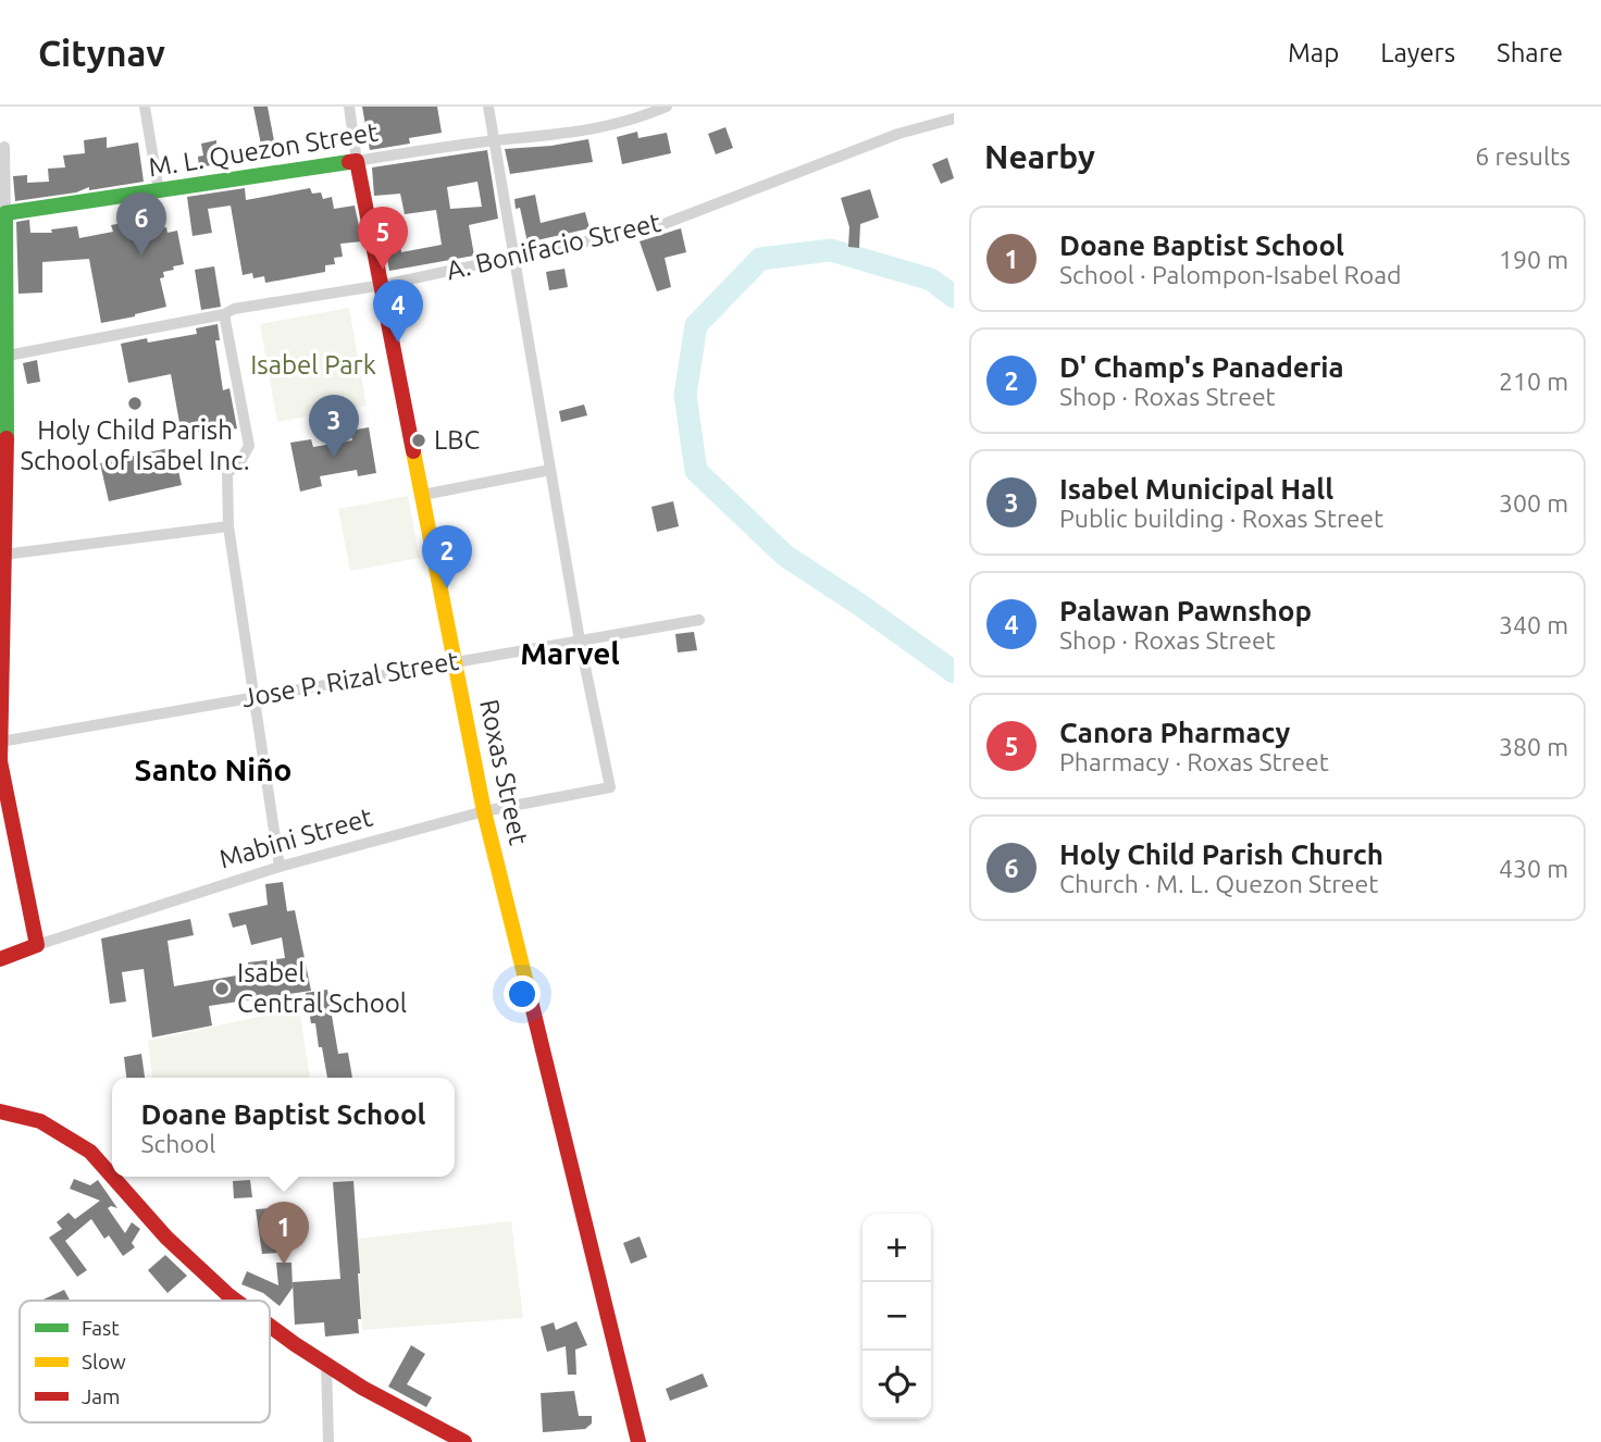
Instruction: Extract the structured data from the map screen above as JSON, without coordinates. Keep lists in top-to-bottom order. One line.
{"streets":{"main road":["M. L. Quezon Street","Roxas Street","Mabini Street"],"street":["A. Bonifacio Street","Jose P. Rizal Street"]},"crossings":[["M. L. Quezon Street","Roxas Street"],["A. Bonifacio Street","Roxas Street"],["Jose P. Rizal Street","Roxas Street"],["Jose P. Rizal Street","Mabini Street"],["Roxas Street","Mabini Street"]],"districts":["Marvel","Santo Niño"],"parks":["Isabel Park"],"places":["Holy Child Parish School of Isabel Inc.","LBC","Isabel Central School"],"legend":["Fast","Slow","Jam"],"page":{"header":"Citynav","nav":["Map","Layers","Share"],"heading":["Nearby","6 results"],"pins":["6","5","4","3","2","1"],"list":[{"mark":"1","name":"Doane Baptist School","note":"School · Palompon-Isabel Road","value":"190 m"},{"mark":"2","name":"D' Champ's Panaderia","note":"Shop · Roxas Street","value":"210 m"},{"mark":"3","name":"Isabel Municipal Hall","note":"Public building · Roxas Street","value":"300 m"},{"mark":"4","name":"Palawan Pawnshop","note":"Shop · Roxas Street","value":"340 m"},{"mark":"5","name":"Canora Pharmacy","note":"Pharmacy · Roxas Street","value":"380 m"},{"mark":"6","name":"Holy Child Parish Church","note":"Church · M. L. Quezon Street","value":"430 m"}],"popup":["Doane Baptist School","School"],"map_buttons":["+","−"]}}
